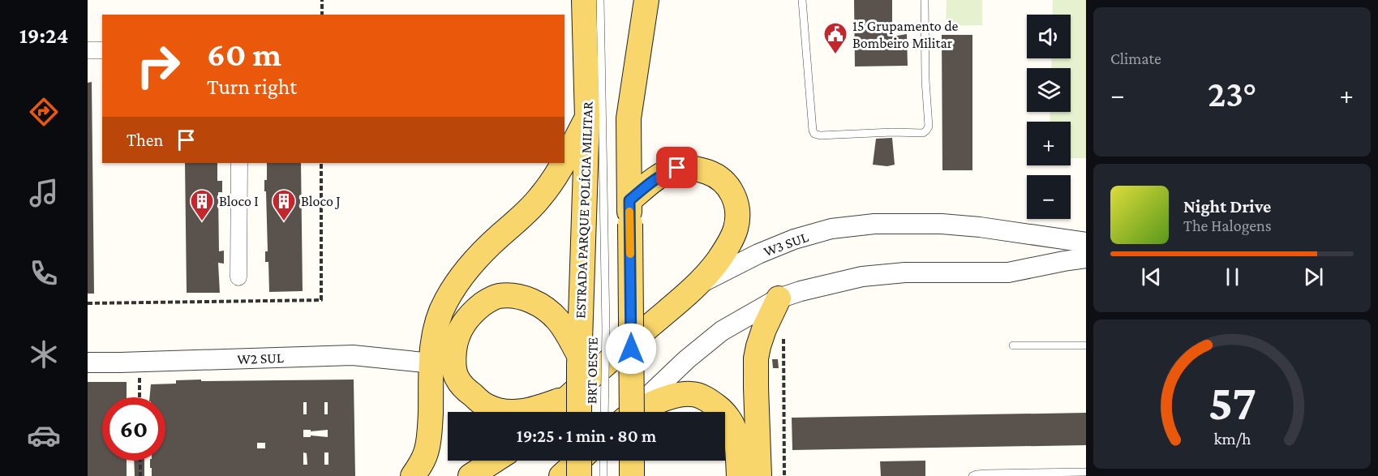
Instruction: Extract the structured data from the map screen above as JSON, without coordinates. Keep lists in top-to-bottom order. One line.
{"streets":{"main road":["ESTRADA PARQUE POLÍCIA MILITAR","W3 SUL"],"street":["W2 SUL"],"lane":["BRT OESTE"]},"places":{"public building":["15 Grupamento de Bombeiro Militar"],"building":["Bloco I","Bloco J"]},"page":{"tabs":"19:24","tile":"Climate","map_buttons":["+","−"],"turn":["60 m","Turn right"],"heat":["−","23°","+"],"then":"Then","song":["Night Drive","The Halogens"],"limit":"60","trip":"19:25 · 1 min · 80 m","gauge":["57","km/h"]}}
